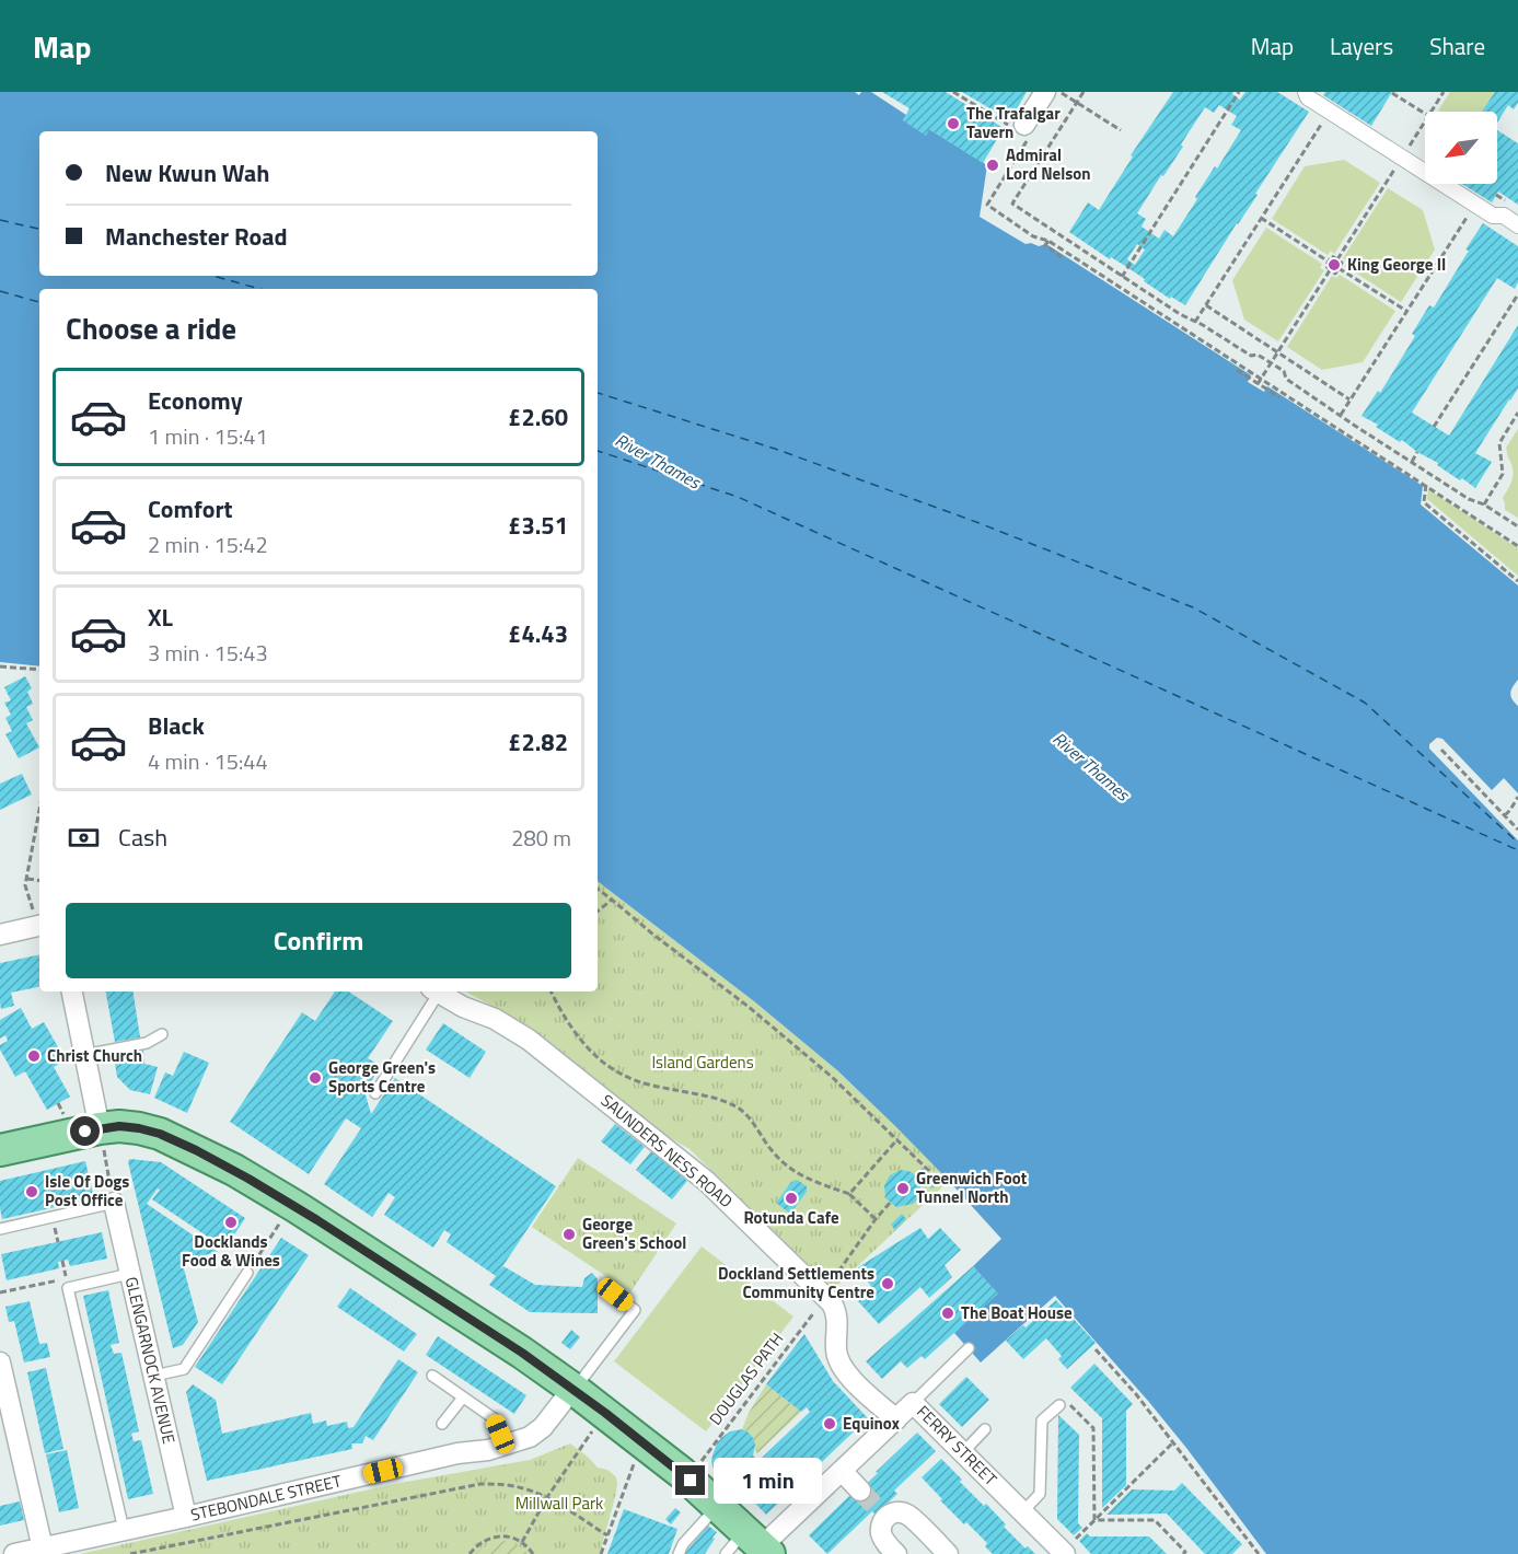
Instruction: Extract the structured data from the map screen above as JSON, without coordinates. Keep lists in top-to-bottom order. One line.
{"streets":{"street":["SAUNDERS NESS ROAD","GLENGARNOCK AVENUE","FERRY STREET","STEBONDALE STREET"],"path":["DOUGLAS PATH"]},"crossings":[["SAUNDERS NESS ROAD","FERRY STREET"],["GLENGARNOCK AVENUE","STEBONDALE STREET"]],"water":["River Thames"],"parks":["Island Gardens","Millwall Park"],"places":["The Trafalgar Tavern","Admiral Lord Nelson","King George II","Christ Church","George Green's Sports Centre","Greenwich Foot Tunnel North","Isle Of Dogs Post Office","Rotunda Cafe","Docklands Food & Wines","George Green's School","Dockland Settlements Community Centre","The Boat House","Equinox"],"north":"bottom left","page":{"header":"Map","nav":["Map","Layers","Share"],"banner":["New Kwun Wah","Manchester Road"],"heading":"Choose a ride","list":[{"name":"Economy","note":"1 min · 15:41","value":"£2.60"},{"name":"Comfort","note":"2 min · 15:42","value":"£3.51"},{"name":"XL","note":"3 min · 15:43","value":"£4.43"},{"name":"Black","note":"4 min · 15:44","value":"£2.82"}],"pay":["Cash","280 m"],"buttons":"Confirm","bubble":"1 min"}}
